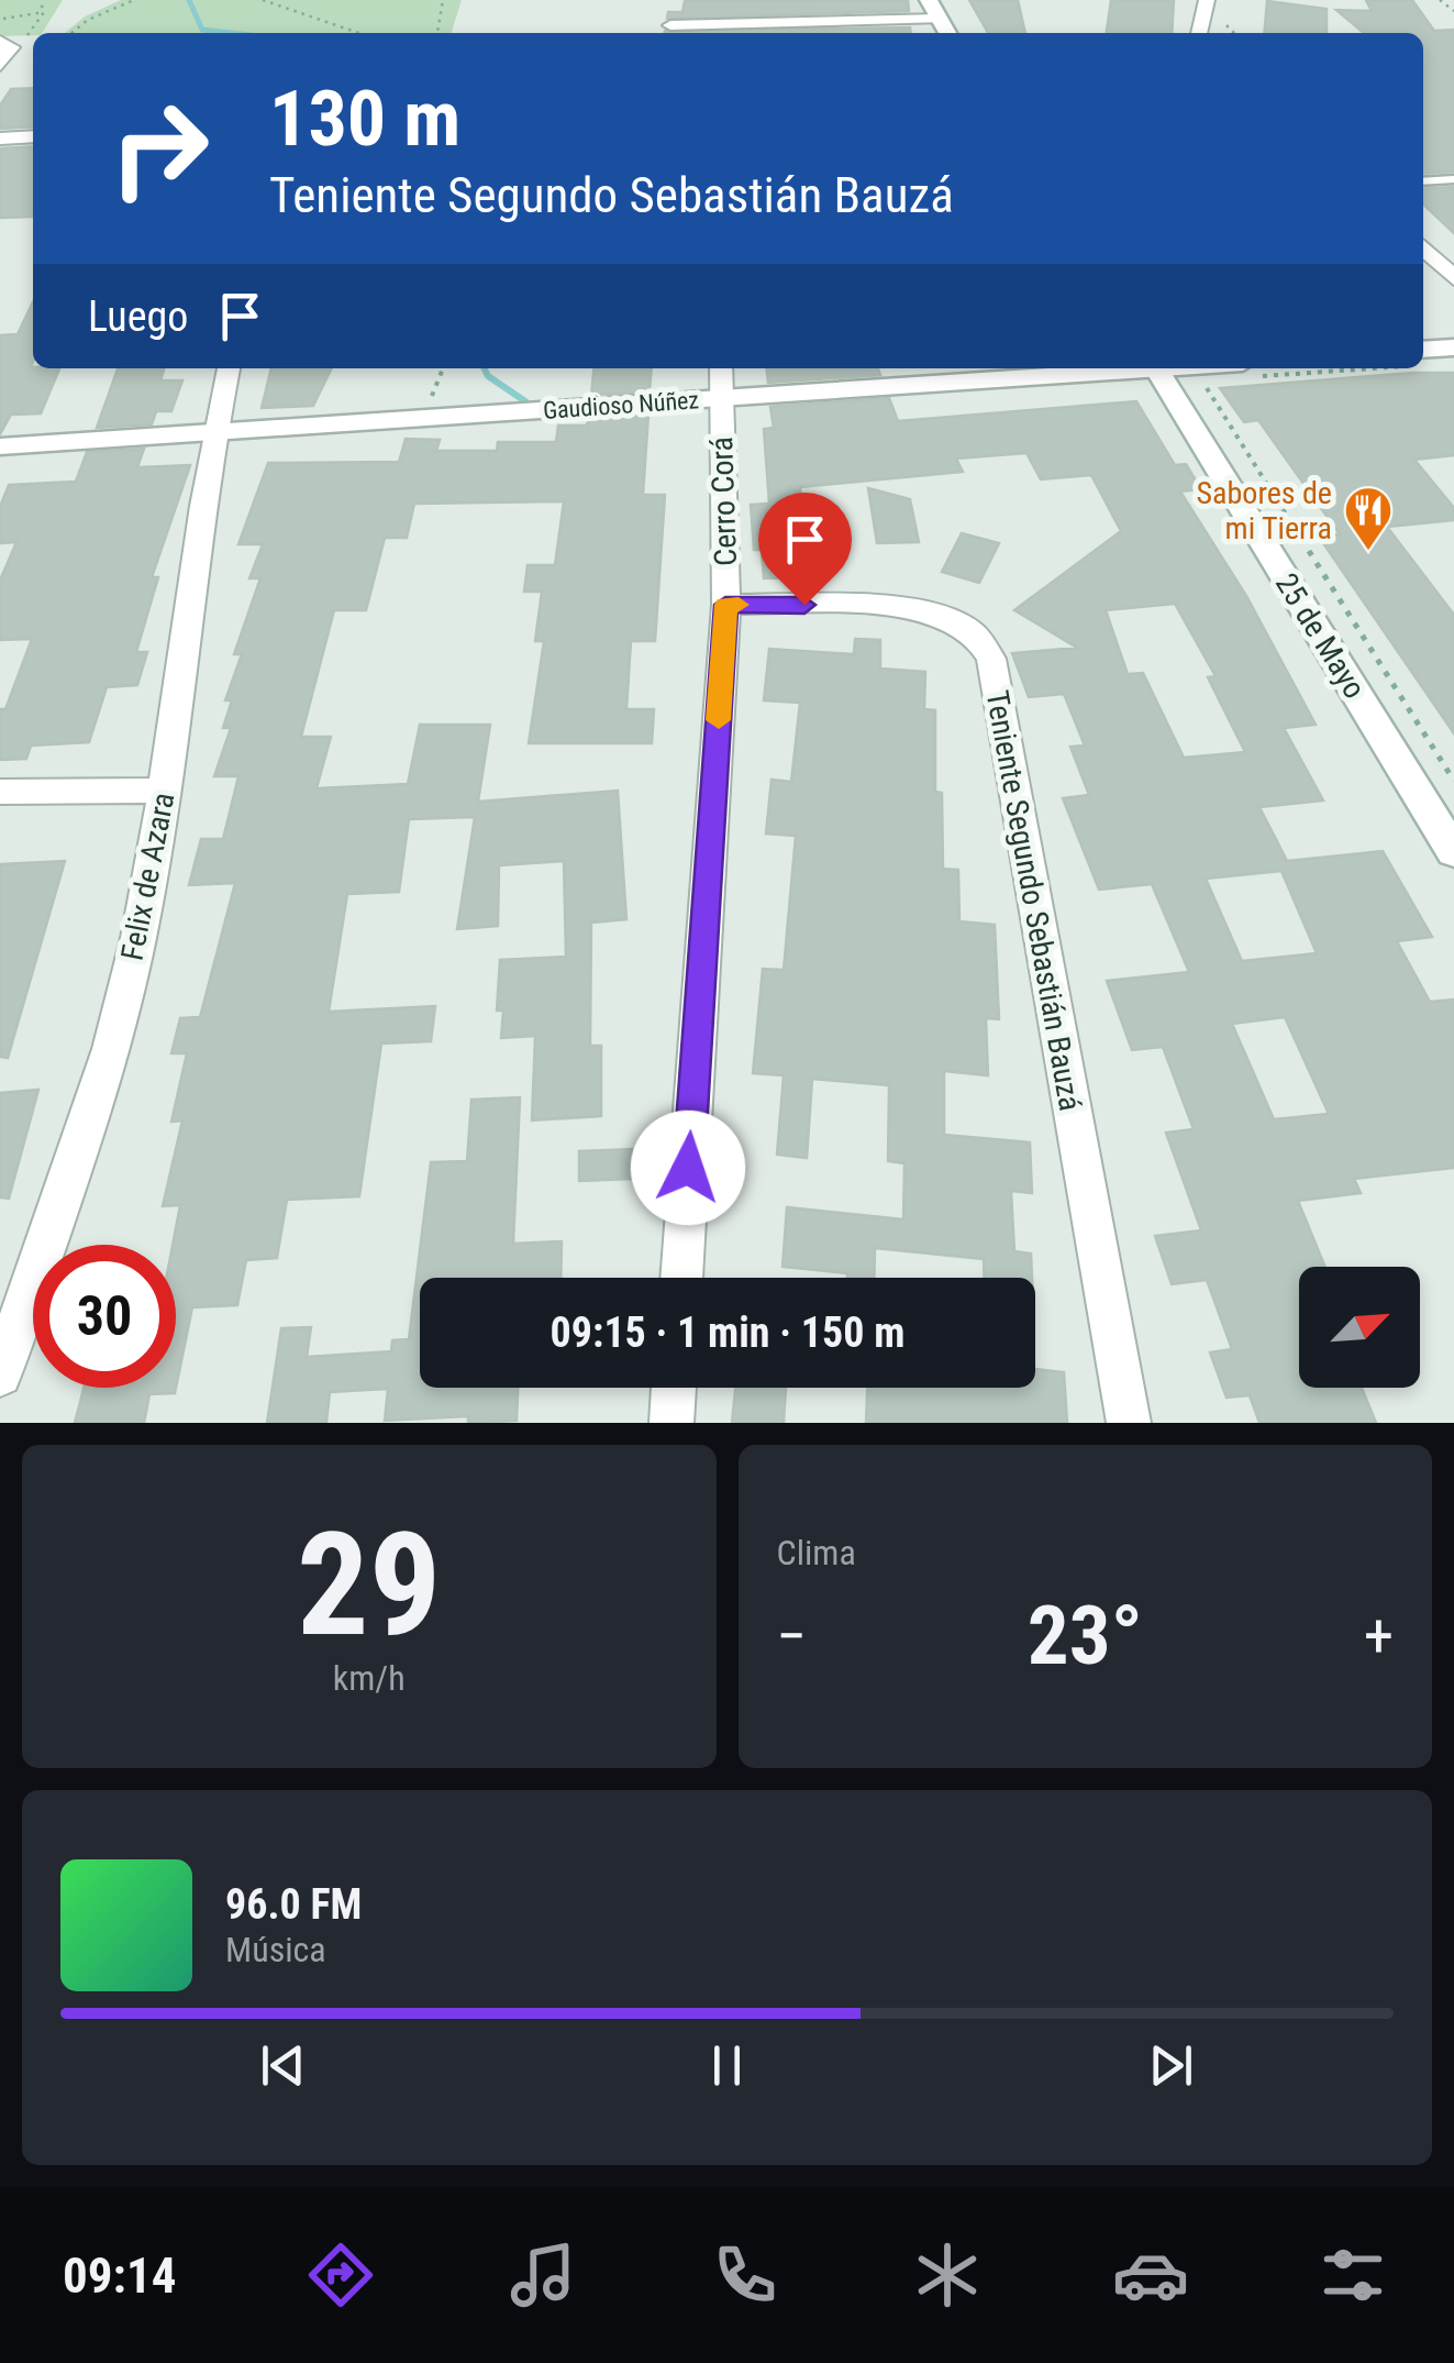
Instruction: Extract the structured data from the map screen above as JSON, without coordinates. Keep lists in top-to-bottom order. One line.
{"streets":{"street":["Gaudioso Núñez","Cerro Corá","25 de Mayo","Felix de Azara","Teniente Segundo Sebastián Bauzá"]},"crossings":[["Gaudioso Núñez","Cerro Corá"],["Gaudioso Núñez","Felix de Azara"],["Cerro Corá","Teniente Segundo Sebastián Bauzá"]],"places":{"restaurant":["Sabores de mi Tierra"]},"north":"top right","page":{"turn":["130 m","Teniente Segundo Sebastián Bauzá"],"then":"Luego","limit":"30","trip":"09:15 · 1 min · 150 m","tile":[["29","km/h"],"Clima"],"heat":["−","23°","+"],"song":["96.0 FM","Música"],"tabs":"09:14"}}
